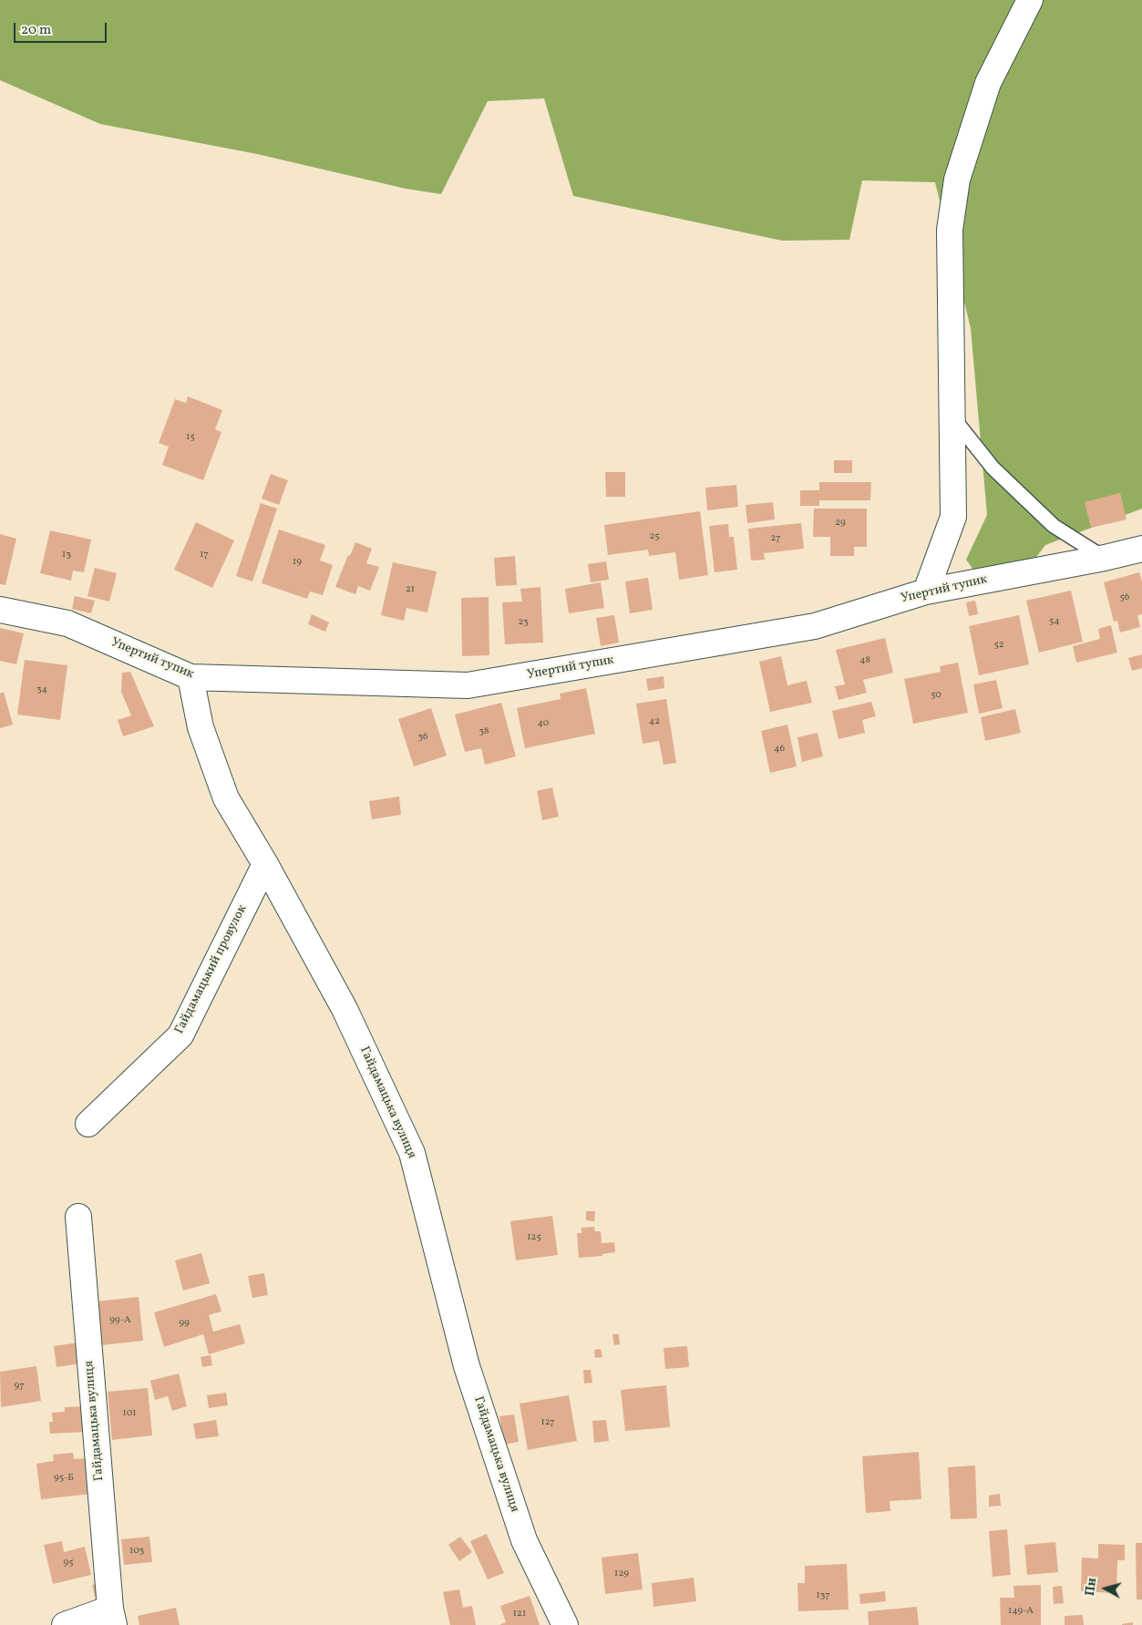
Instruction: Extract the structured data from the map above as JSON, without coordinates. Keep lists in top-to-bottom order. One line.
{"streets":{"street":["Упертий тупик","Гайдамацький провулок","Гайдамацька вулиця"]},"crossings":[["Упертий тупик","Гайдамацька вулиця"],["Гайдамацький провулок","Гайдамацька вулиця"]],"house_numbers":["15","29","25","27","13","17","19","21","56","54","23","52","48","34","50","42","40","38","36","46","125","99-А","99","97","101","127","95-Б","103","95","129","137","149-А","121"],"scale_bar":"20 m","north":"left"}
